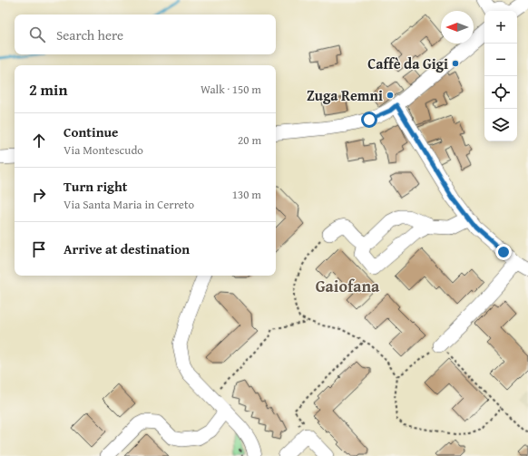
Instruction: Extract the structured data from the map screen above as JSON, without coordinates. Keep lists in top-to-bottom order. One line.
{"districts":["Gaiofana"],"places":["Caffè da Gigi","Zuga Remni"],"north":"left","page":{"map_buttons":["+","−"],"search":"Search here","heading":["2 min","Walk · 150 m"],"list":[["Continue","Via Montescudo","20 m"],["Turn right","Via Santa Maria in Cerreto","130 m"],"Arrive at destination"]}}
